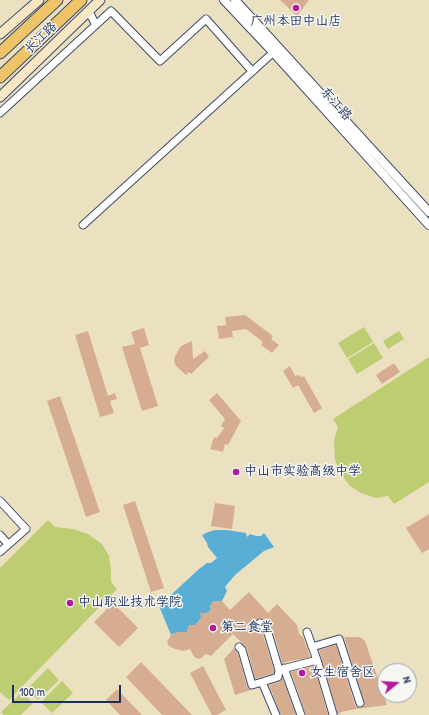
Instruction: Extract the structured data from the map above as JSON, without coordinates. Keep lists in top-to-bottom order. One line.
{"streets":{"highway":["长江路"],"street":["东江路"]},"places":["广州本田中山店","中山市实验高级中学","中山职业技术学院","第二食堂","女生宿舍区"],"scale_bar":"100 m","north":"right"}
